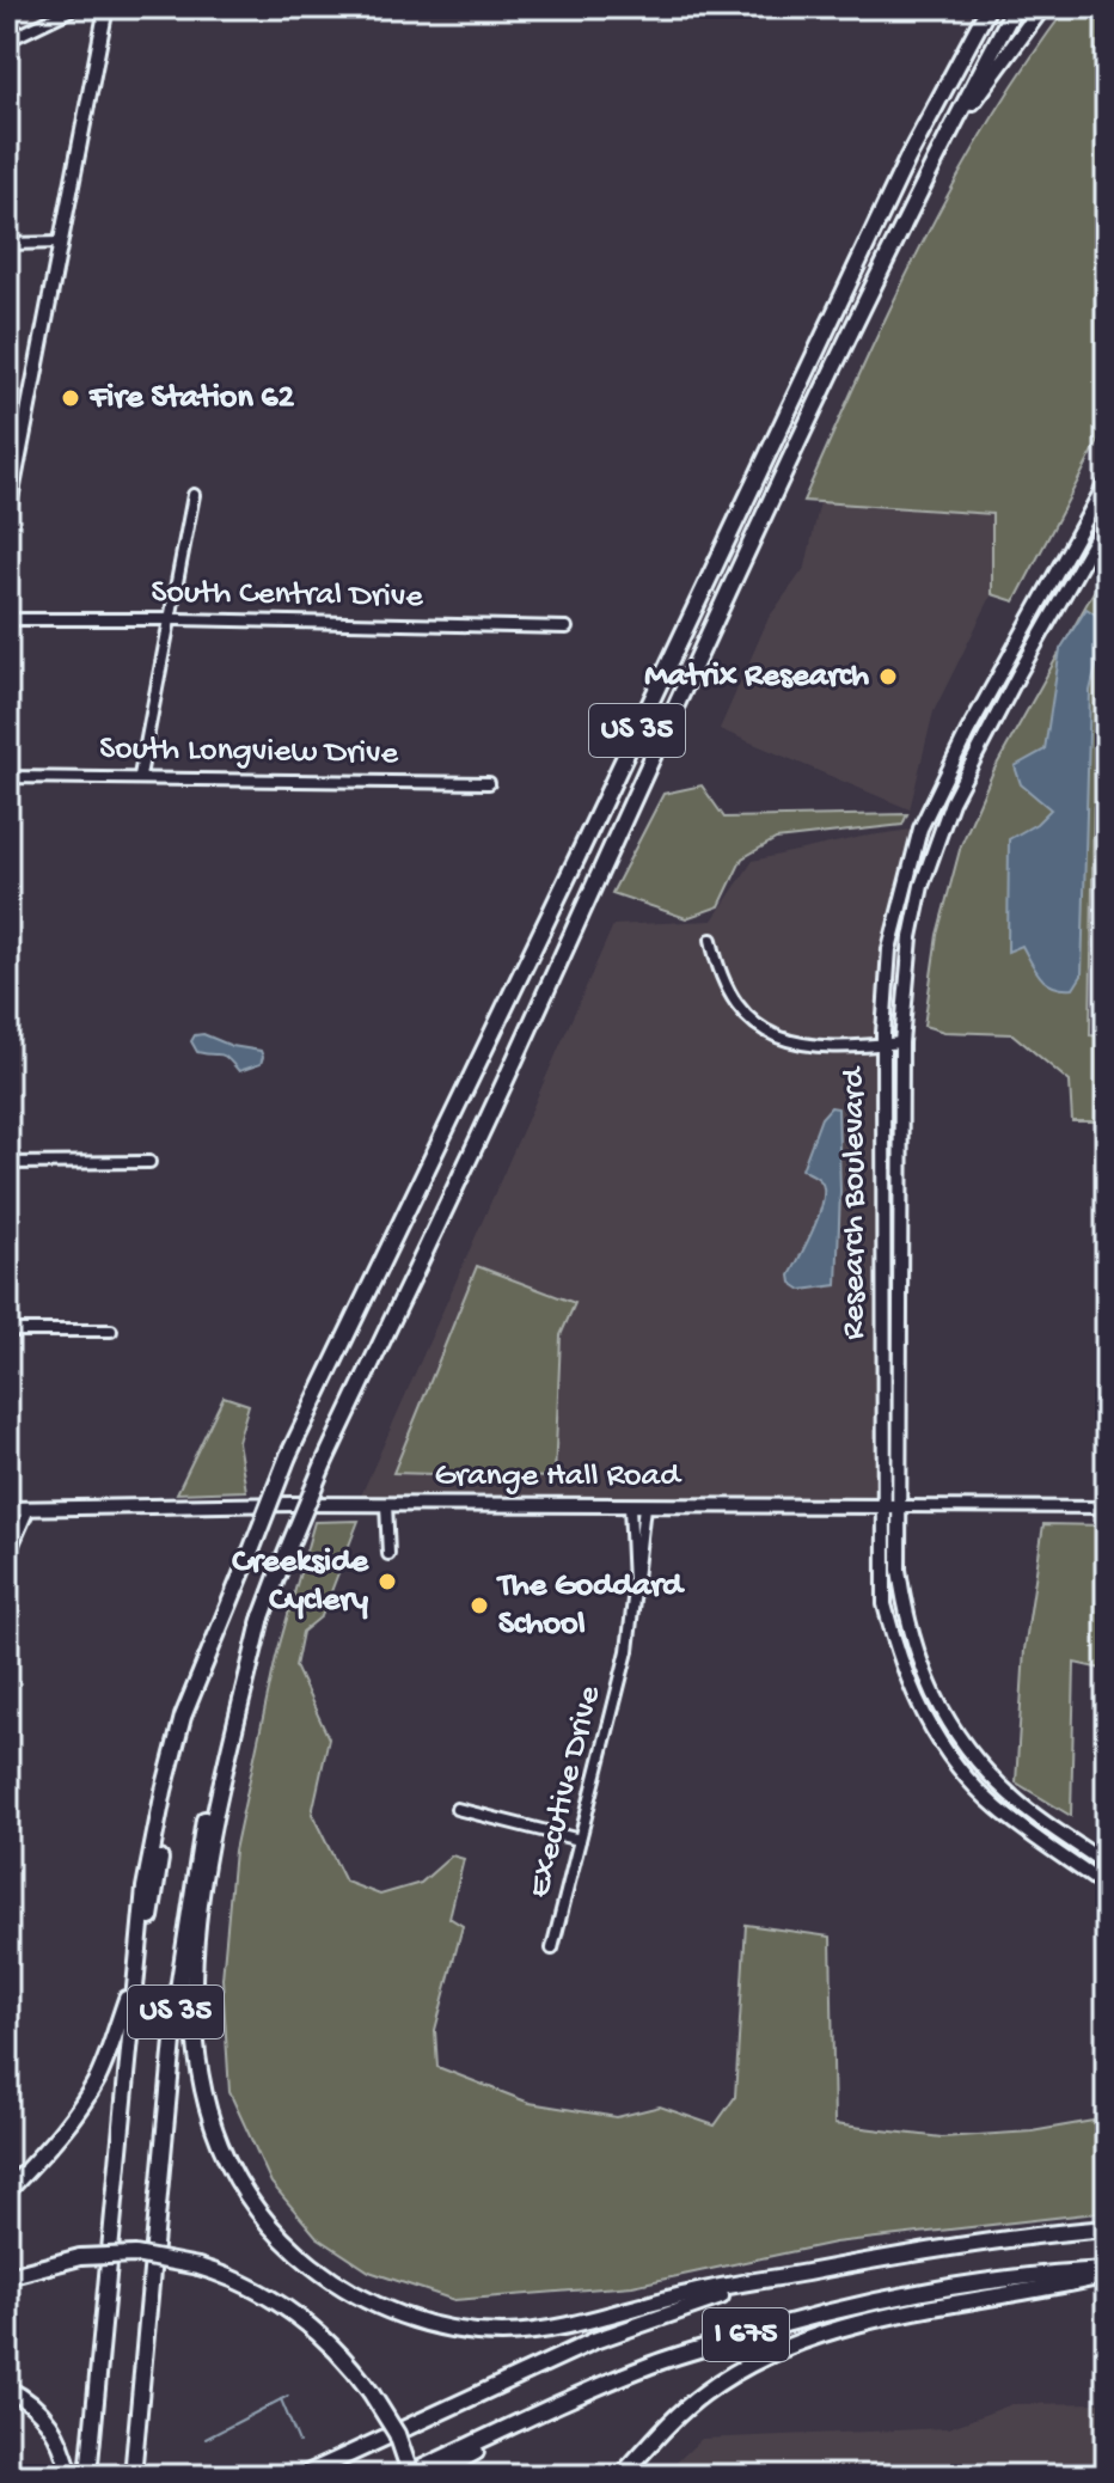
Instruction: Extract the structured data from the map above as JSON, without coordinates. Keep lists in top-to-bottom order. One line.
{"streets":{"highway":["US 35","I 675"],"main road":["Research Boulevard","Grange Hall Road"],"street":["South Central Drive","South Longview Drive","Executive Drive"]},"crossings":[["Research Boulevard","Grange Hall Road"],["Grange Hall Road","Executive Drive"]],"places":["Fire Station 62","Matrix Research","Creekside Cyclery","The Goddard School"]}
